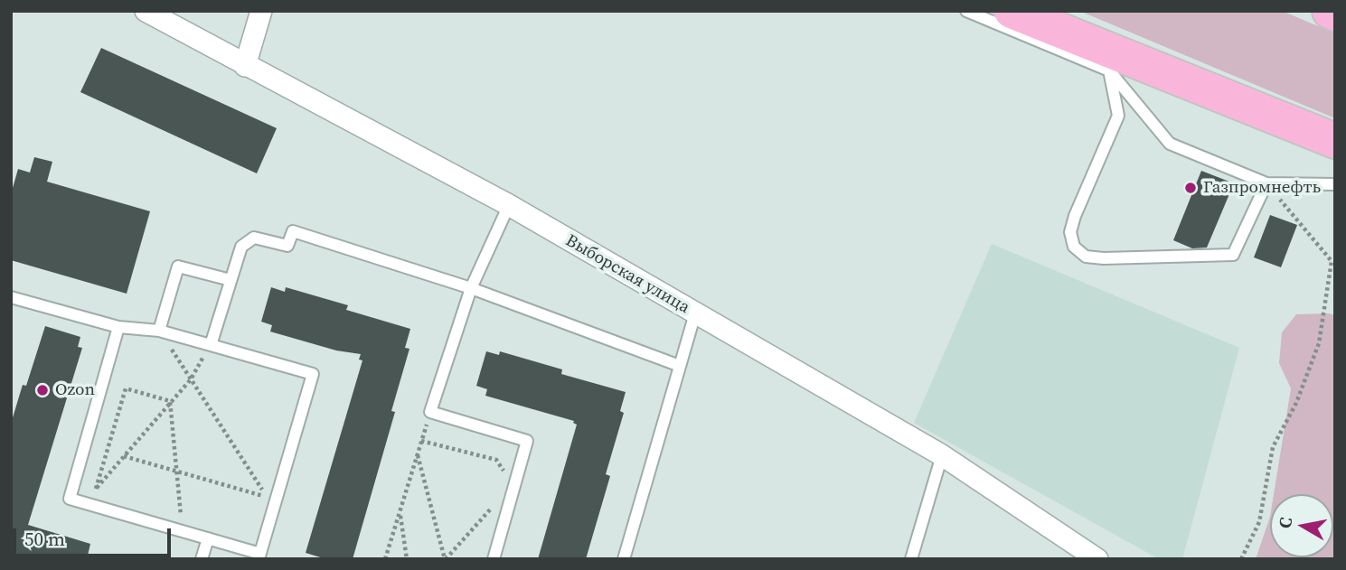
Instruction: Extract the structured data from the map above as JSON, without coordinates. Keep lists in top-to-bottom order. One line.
{"streets":{"street":["Выборская улица"]},"places":["Газпромнефть","Ozon"],"scale_bar":"50 m","north":"left"}
